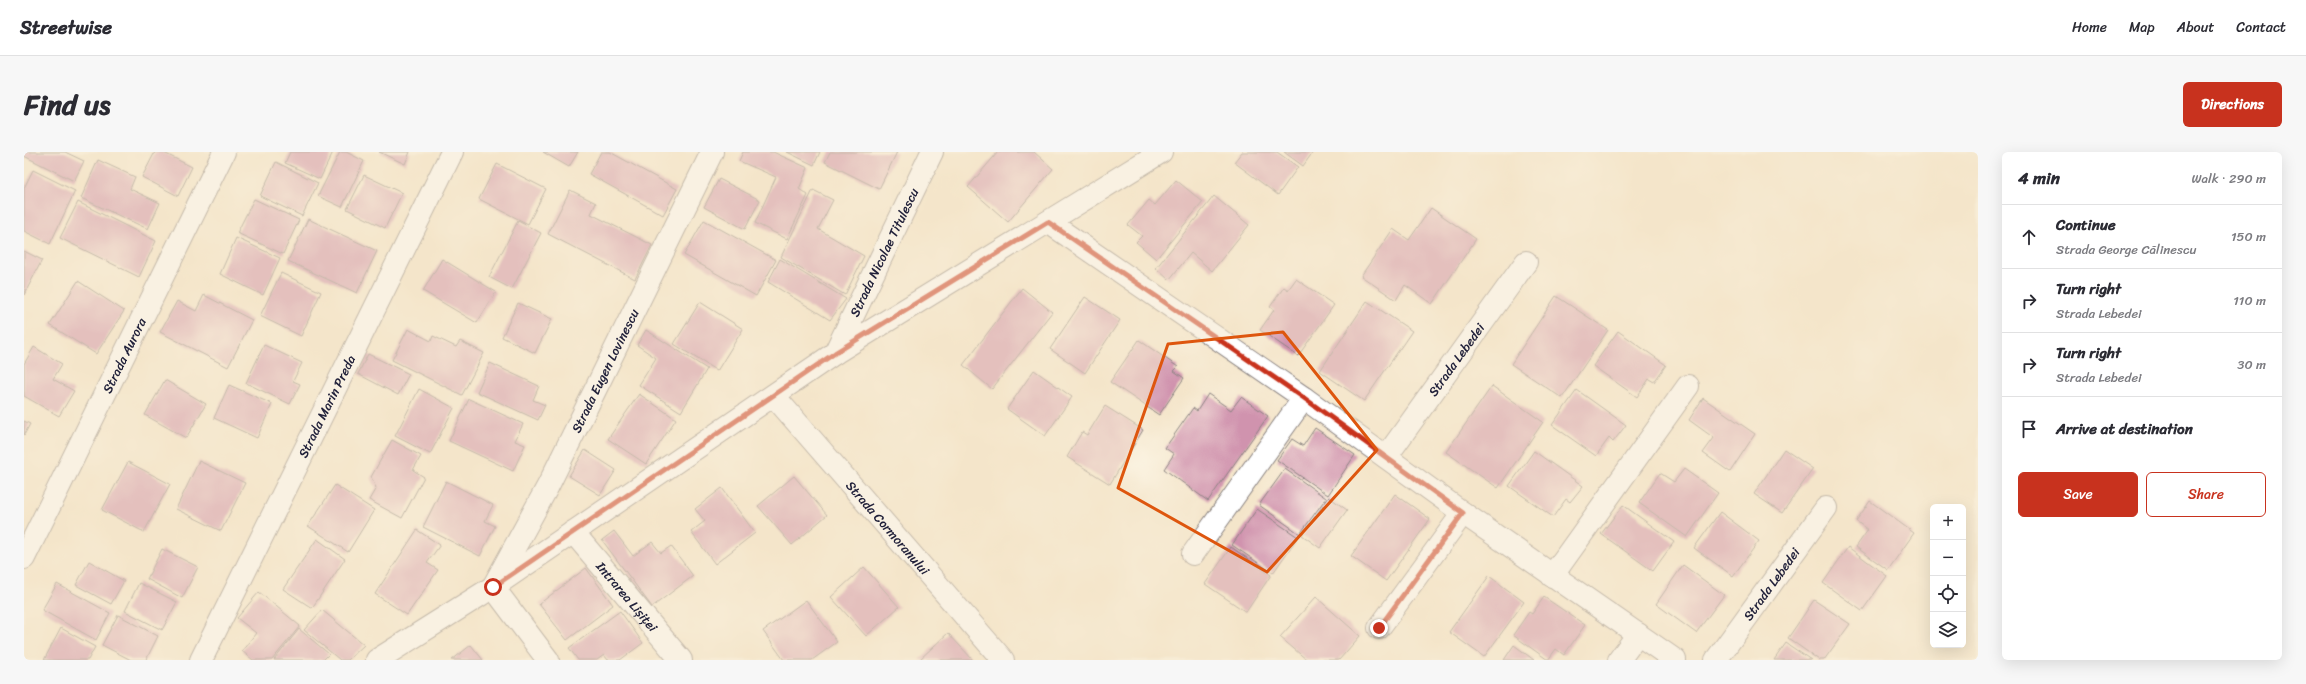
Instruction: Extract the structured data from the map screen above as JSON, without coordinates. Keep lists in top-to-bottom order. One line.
{"streets":{"street":["Strada Nicolae Titulescu","Strada Aurora","Strada Lebedei","Strada Eugen Lovinescu","Strada Marin Preda","Strada Cormoranului","Intrarea Lișiței"]},"page":{"header":"Streetwise","nav":["Home","Map","About","Contact"],"title":"Find us","buttons":["Directions",["Save","Share"]],"heading":["4 min","Walk · 290 m"],"list":[["Continue","Strada George Călinescu","150 m"],["Turn right","Strada Lebedei","110 m"],["Turn right","Strada Lebedei","30 m"],"Arrive at destination"],"map_buttons":["+","−"]}}
